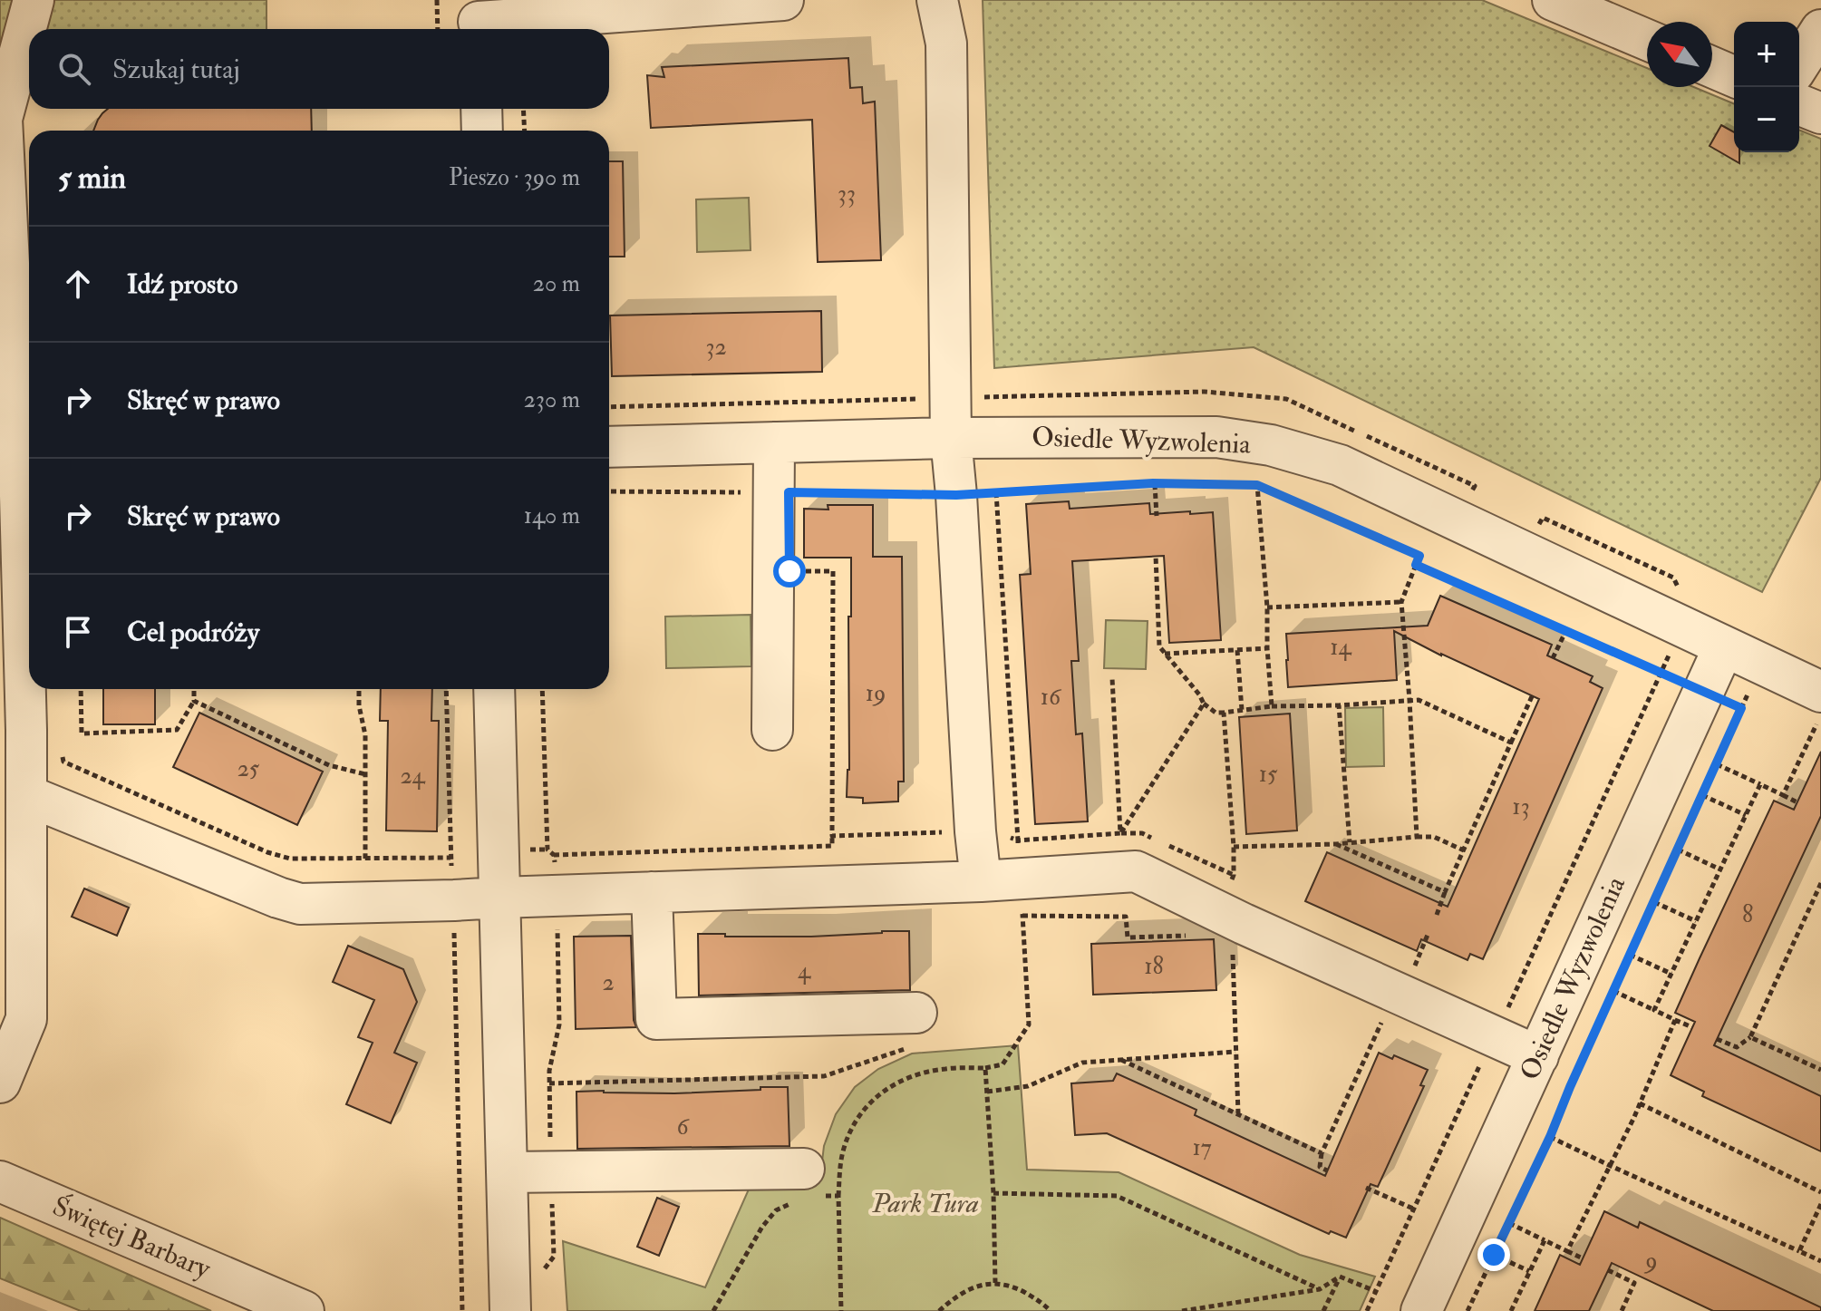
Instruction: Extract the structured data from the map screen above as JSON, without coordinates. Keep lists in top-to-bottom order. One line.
{"streets":{"street":["Osiedle Wyzwolenia","Świętej Barbary"]},"parks":["Park Tura"],"house_numbers":["33","32","14","19","16","25","15","24","13","8","18","4","2","6","17","9"],"north":"top left","page":{"map_buttons":["+","−"],"search":"Szukaj tutaj","heading":["5 min","Pieszo · 390 m"],"list":[["Idź prosto","20 m"],["Skręć w prawo","230 m"],["Skręć w prawo","140 m"],"Cel podróży"]}}
